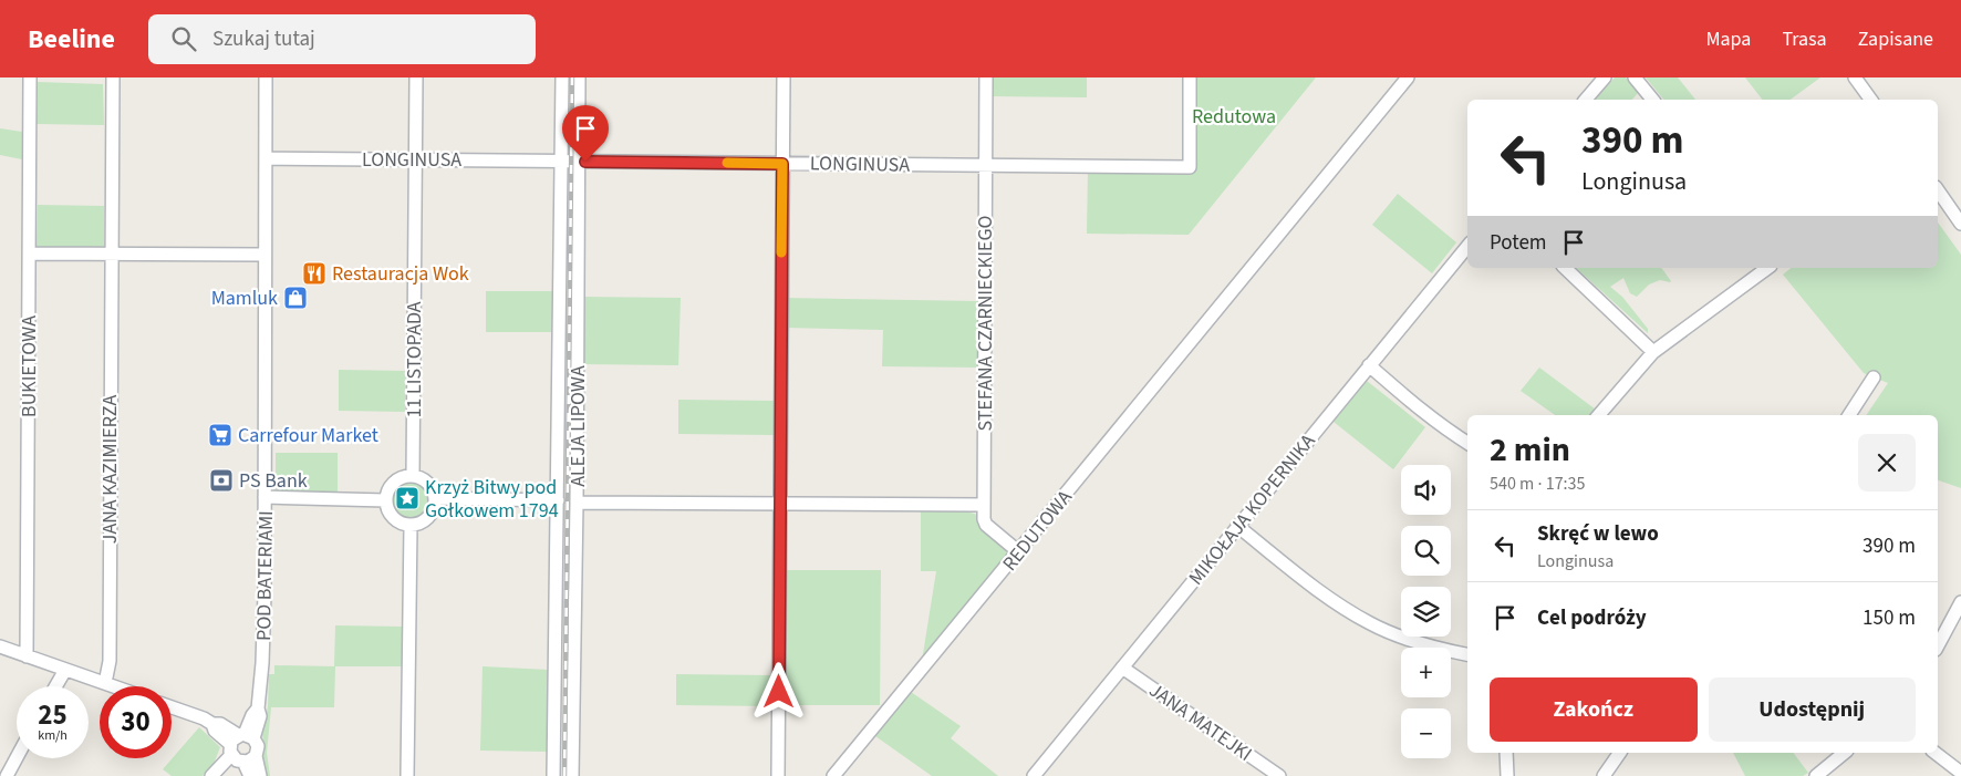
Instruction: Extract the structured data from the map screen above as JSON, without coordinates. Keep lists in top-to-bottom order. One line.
{"streets":{"street":["LONGINUSA","STEFANA CZARNIECKIEGO","11 LISTOPADA","BUKIETOWA","ALEJA LIPOWA","JANA KAZIMIERZA","MIKOŁAJA KOPERNIKA","REDUTOWA","POD BATERIAMI","JANA MATEJKI"]},"crossings":[["LONGINUSA","STEFANA CZARNIECKIEGO"],["LONGINUSA","11 LISTOPADA"],["LONGINUSA","ALEJA LIPOWA"],["LONGINUSA","POD BATERIAMI"],["STEFANA CZARNIECKIEGO","REDUTOWA"],["MIKOŁAJA KOPERNIKA","JANA MATEJKI"]],"parks":["Redutowa"],"places":{"restaurant":["Restauracja Wok"],"shop":["Mamluk"],"supermarket":["Carrefour Market"],"bank":["PS Bank"],"place":["Krzyż Bitwy pod Gołkowem 1794"]},"page":{"header":"Beeline","search":"Szukaj tutaj","nav":["Mapa","Trasa","Zapisane"],"turn":["390 m","Longinusa"],"then":"Potem","heading":["2 min","540 m · 17:35"],"map_buttons":["+","−"],"list":[{"name":"Skręć w lewo","note":"Longinusa","value":"390 m"},{"name":"Cel podróży","value":"150 m"}],"buttons":["Zakończ","Udostępnij"],"speed":"25 km/h","limit":"30"}}
